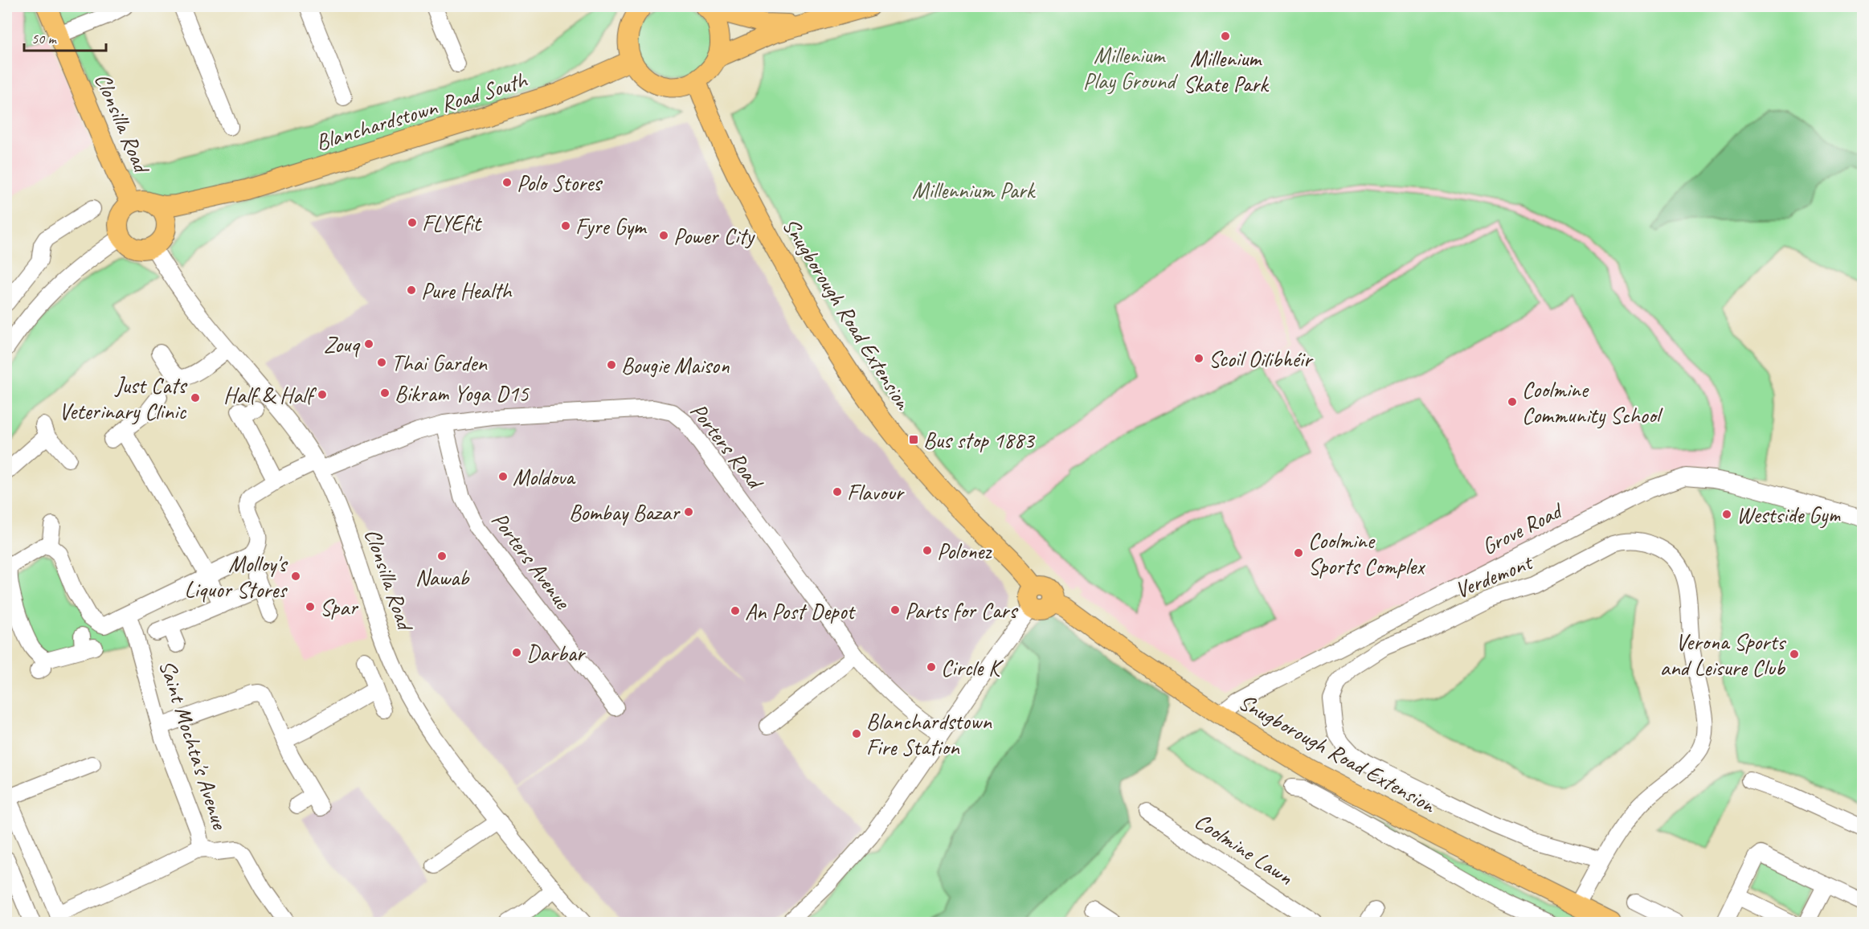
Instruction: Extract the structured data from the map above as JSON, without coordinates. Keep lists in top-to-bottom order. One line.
{"streets":{"main road":["Blanchardstown Road South","Clonsilla Road","Snugborough Road Extension"],"street":["Porters Road","Grove Road","Porters Avenue","Verdemont","Saint Mochta's Avenue","Coolmine Lawn"]},"crossings":[["Blanchardstown Road South","Clonsilla Road"],["Clonsilla Road","Porters Road"],["Snugborough Road Extension","Grove Road"],["Snugborough Road Extension","Verdemont"],["Porters Road","Porters Avenue"]],"parks":["Millenium Play Ground","Millennium Park"],"places":{"other":["Millenium Skate Park","Polo Stores","FLYEfit","Fyre Gym","Power City","Pure Health","Zouq","Scoil Oilibhéir","Thai Garden","Bougie Maison","Bikram Yoga D15","Half & Half","Just Cats Veterinary Clinic","Coolmine Community School","Moldova","Flavour","Bombay Bazar","Westside Gym","Polonez","Coolmine Sports Complex","Nawab","Molloy's Liquor Stores","Spar","Parts for Cars","An Post Depot","Darbar","Verona Sports and Leisure Club","Circle K","Blanchardstown Fire Station"],"transit":["Bus stop 1883"]},"scale_bar":"50 m"}
